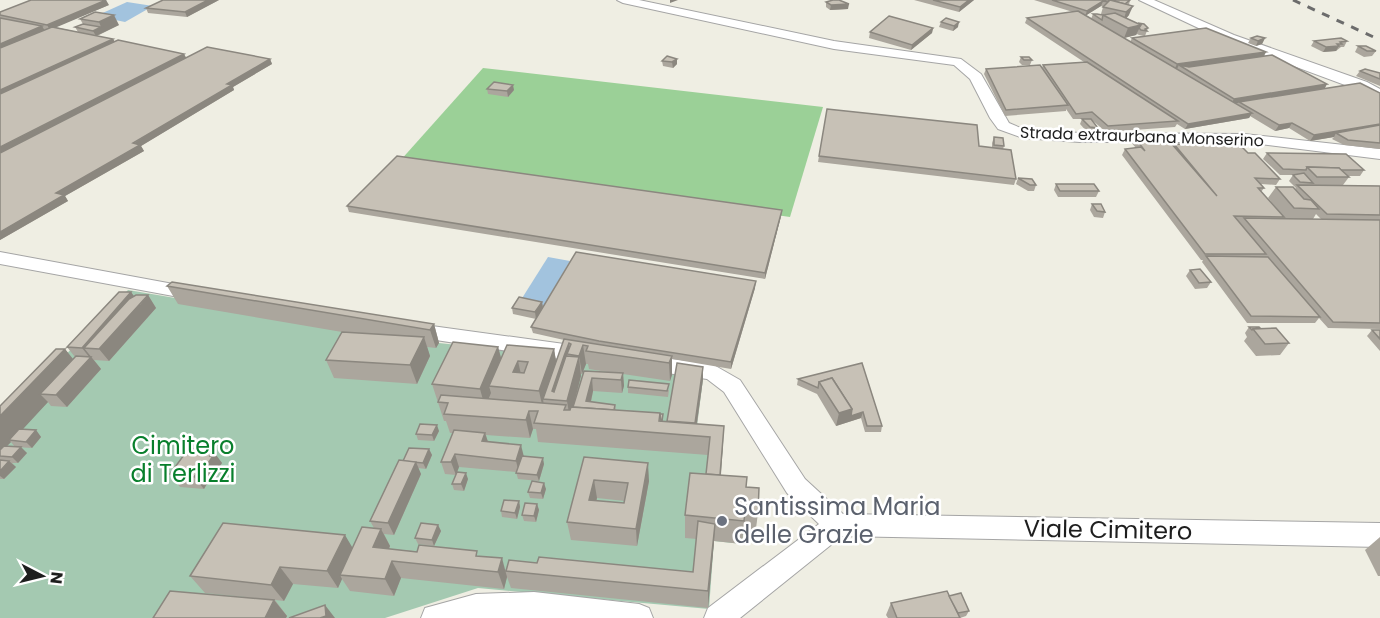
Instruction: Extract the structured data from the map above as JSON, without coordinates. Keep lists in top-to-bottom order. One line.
{"streets":{"street":["Strada extraurbana Monserino","Viale Cimitero"]},"parks":["Cimitero di Terlizzi"],"places":["Santissima Maria delle Grazie"],"north":"right"}
